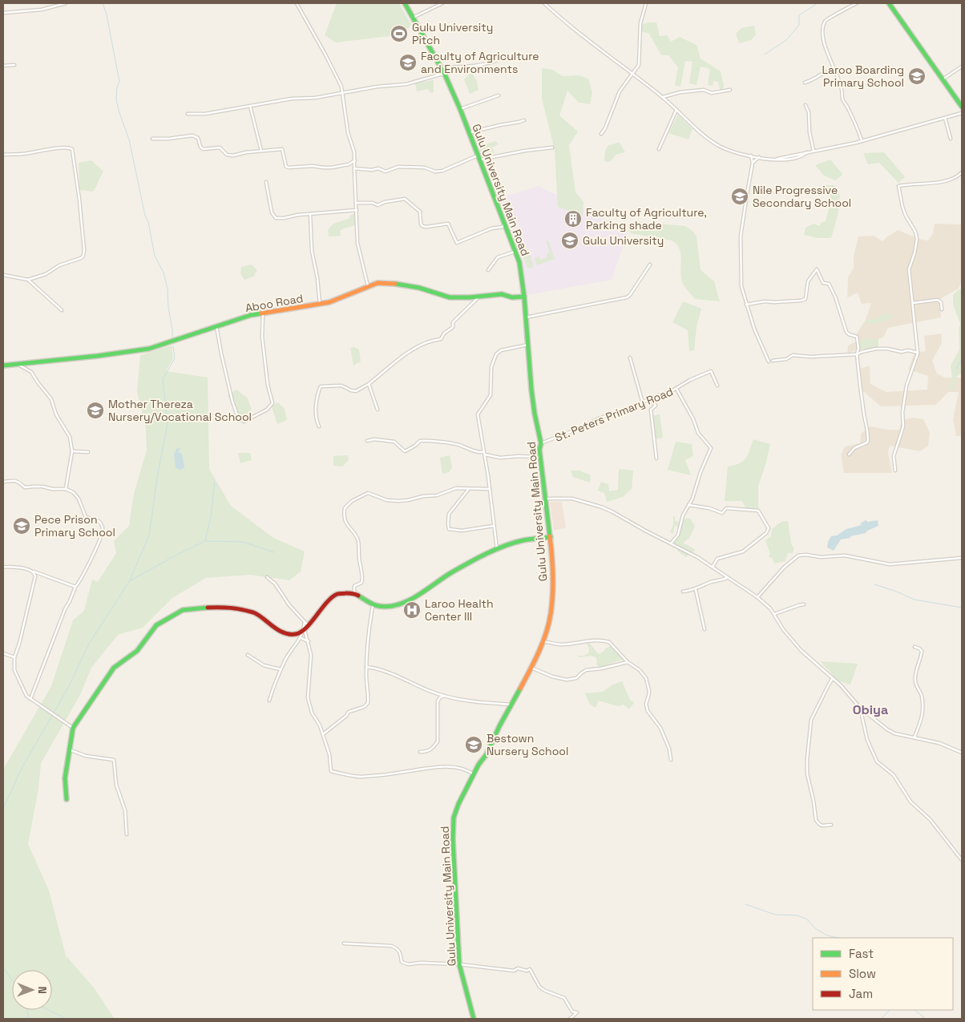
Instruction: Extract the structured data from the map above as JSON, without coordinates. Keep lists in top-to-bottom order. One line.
{"streets":{"street":["Gulu University Main Road","Aboo Road","St. Peters Primary Road"]},"crossings":[["Gulu University Main Road","Aboo Road"],["Gulu University Main Road","St. Peters Primary Road"]],"districts":["Obiya"],"places":{"sports":["Gulu University Pitch"],"school or university":["Faculty of Agriculture and Environments","Laroo Boarding Primary School","Nile Progressive Secondary School","Gulu University","Mother Thereza Nursery/Vocational School","Pece Prison Primary School","Bestown Nursery School"],"building":["Faculty of Agriculture, Parking shade"],"hospital":["Laroo Health Center III"]},"legend":["Fast","Slow","Jam"],"north":"right"}
